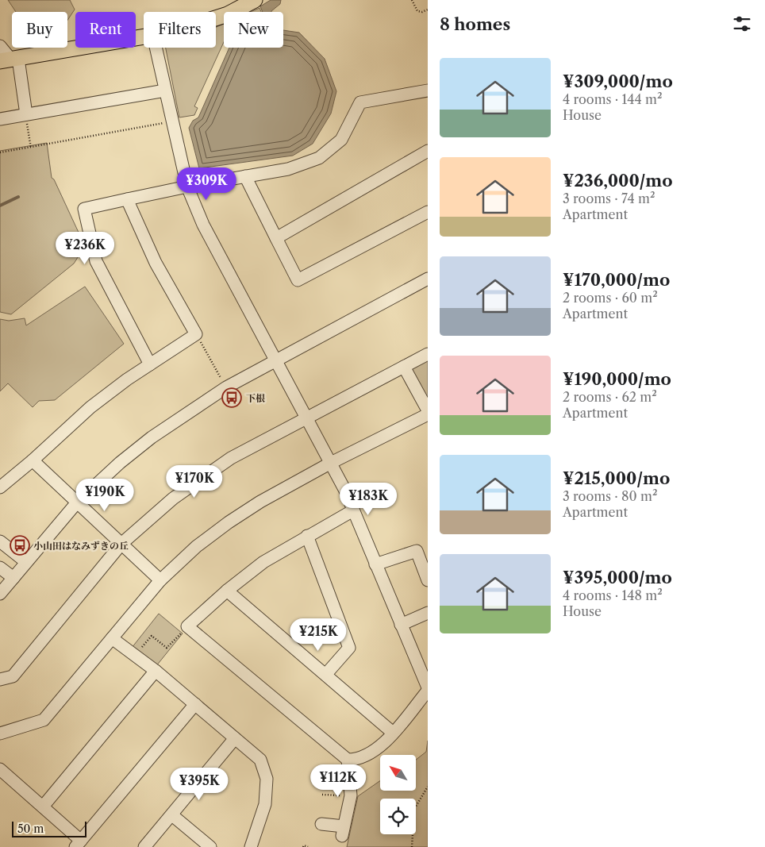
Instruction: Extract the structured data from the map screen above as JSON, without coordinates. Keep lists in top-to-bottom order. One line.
{"places":{"bus stop":["下根","小山田はなみずきの丘"]},"scale_bar":"50 m","north":"top left","page":{"heading":"8 homes","chip":["Buy","Rent","Filters","New"],"list":[{"name":"¥309,000/mo","note":"4 rooms · 144 m² · House"},{"name":"¥236,000/mo","note":"3 rooms · 74 m² · Apartment"},{"name":"¥170,000/mo","note":"2 rooms · 60 m² · Apartment"},{"name":"¥190,000/mo","note":"2 rooms · 62 m² · Apartment"},{"name":"¥215,000/mo","note":"3 rooms · 80 m² · Apartment"},{"name":"¥395,000/mo","note":"4 rooms · 148 m² · House"}],"price":["¥309K","¥236K","¥170K","¥190K","¥183K","¥215K","¥112K","¥395K"],"scale":"50 m"}}
